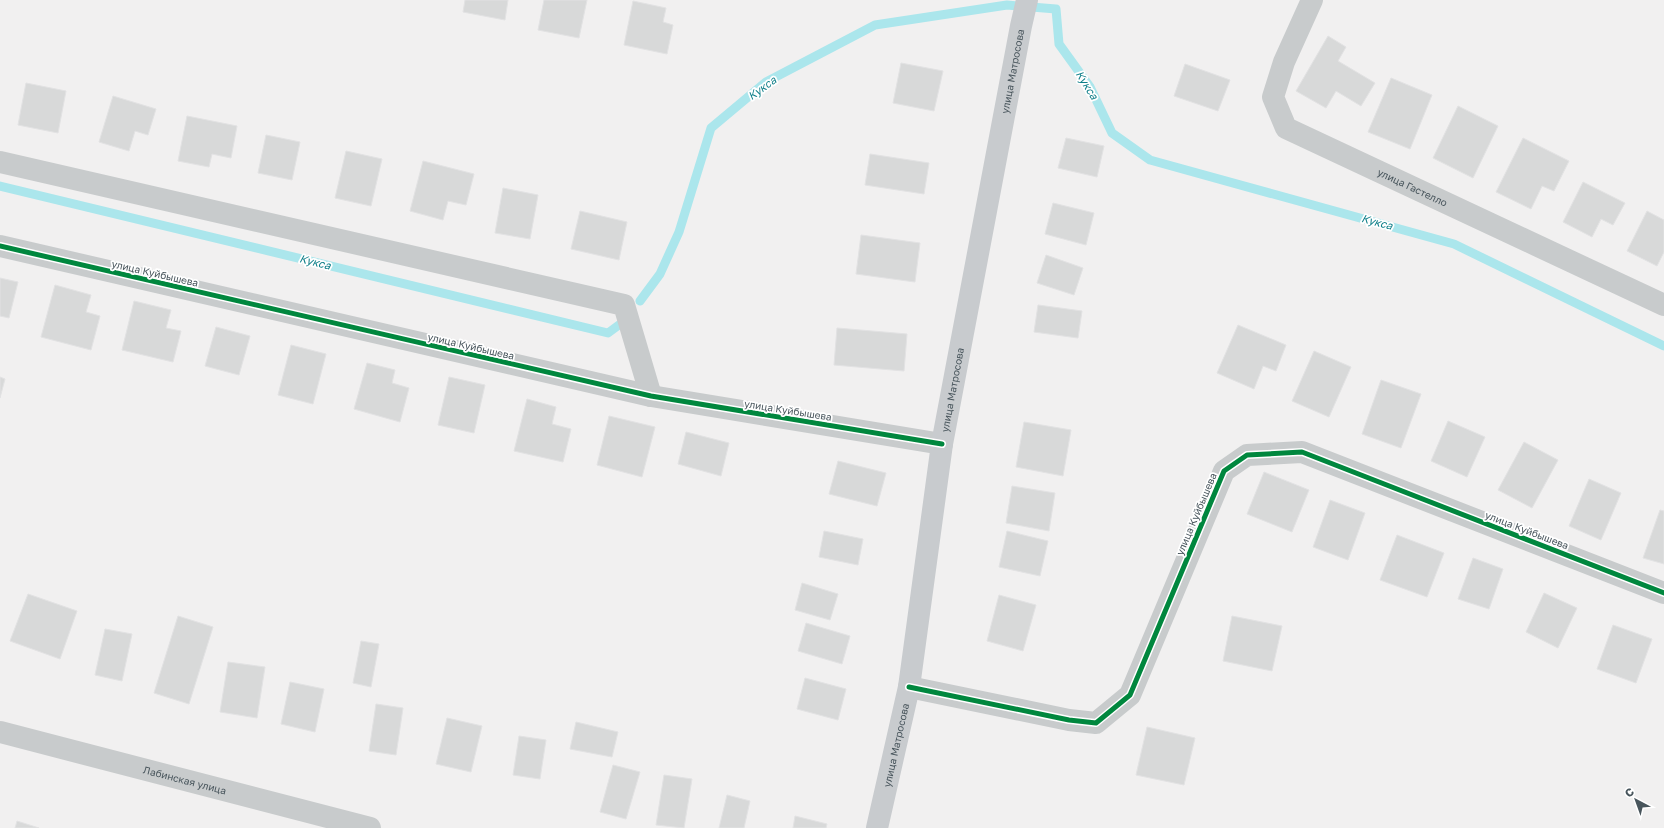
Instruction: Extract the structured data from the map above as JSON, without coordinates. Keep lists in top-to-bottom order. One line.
{"streets":{"street":["улица Матросова","улица Гастелло","улица Куйбышева","Лабинская улица"]},"crossings":[["улица Матросова","улица Куйбышева"]],"water":["Кукса"],"north":"top left"}
